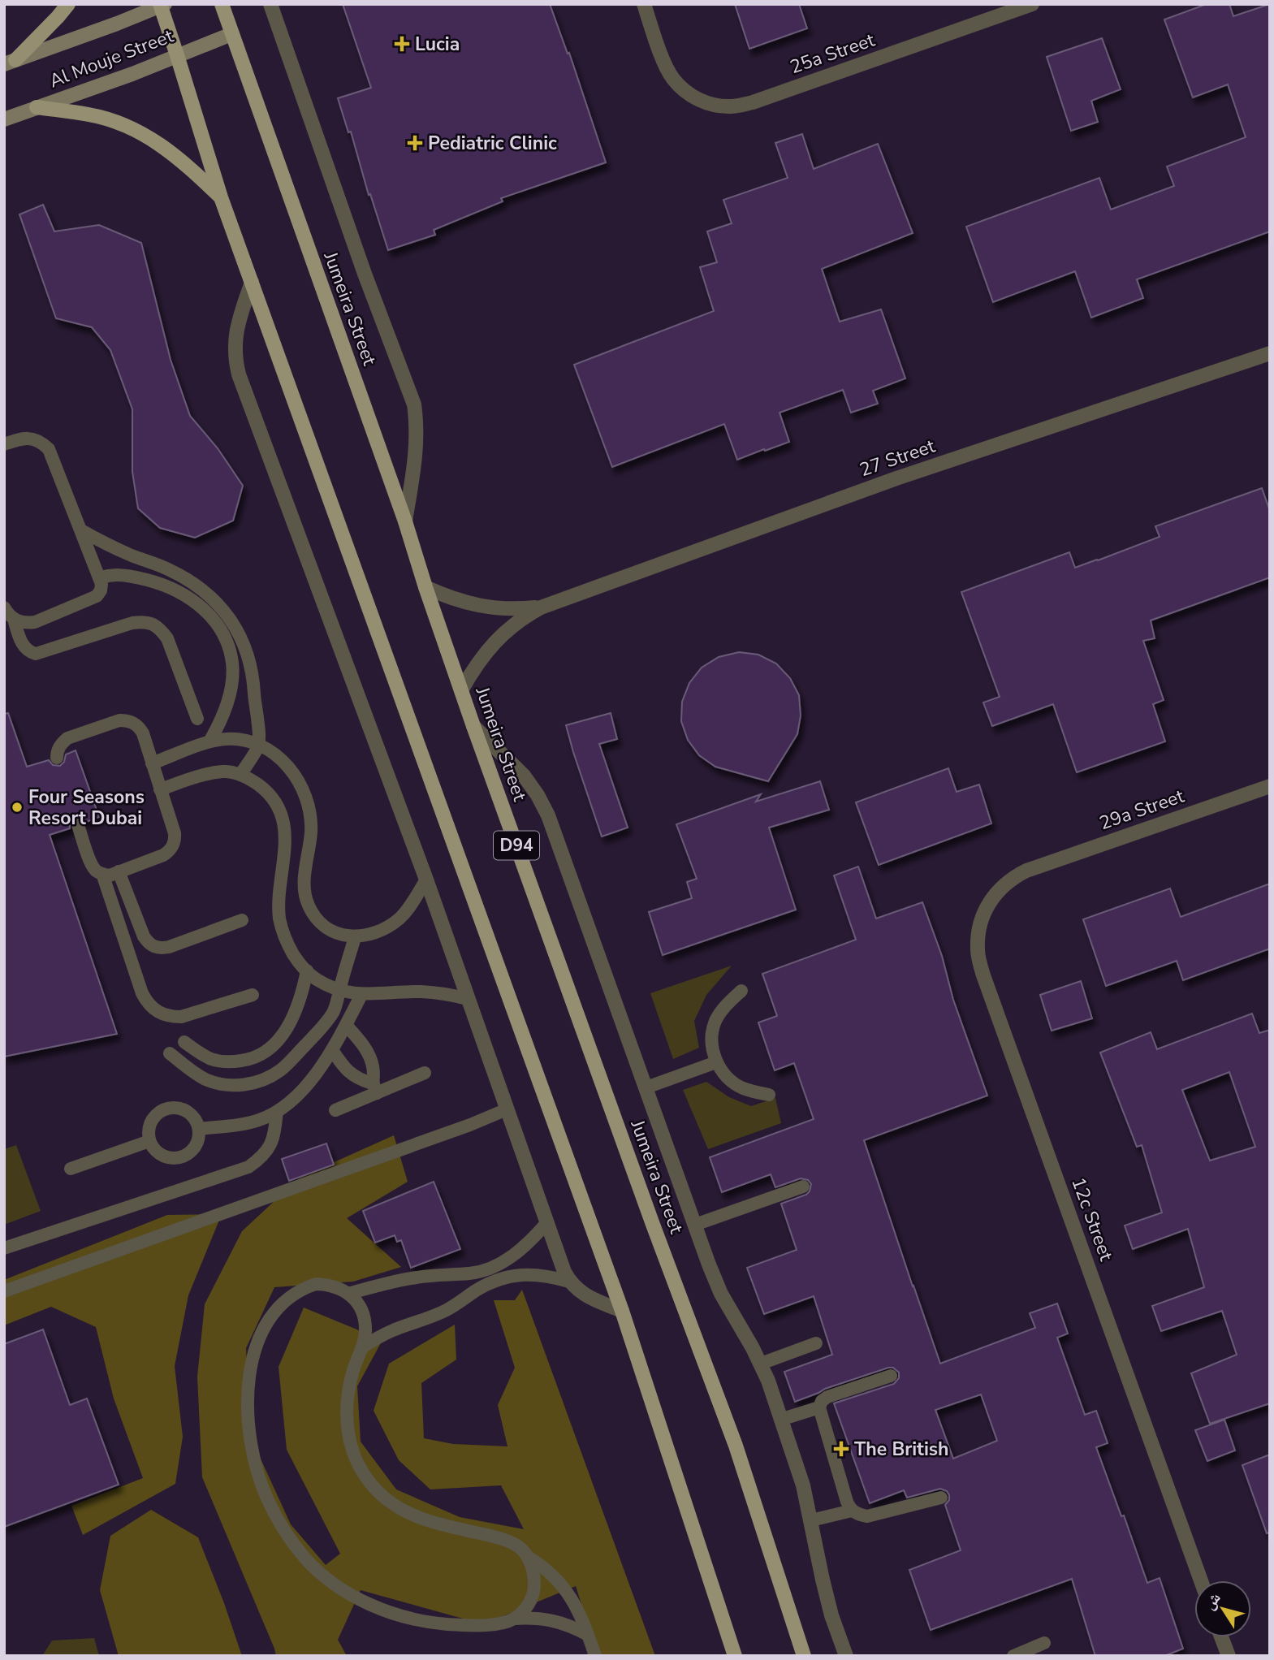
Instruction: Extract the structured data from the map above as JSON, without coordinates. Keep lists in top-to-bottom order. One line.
{"streets":{"main road":["Jumeira Street","D94"],"street":["25a Street","Al Mouje Street","27 Street","29a Street","12c Street"]},"crossings":[["Al Mouje Street","Jumeira Street"],["Jumeira Street","27 Street"],["29a Street","12c Street"]],"places":{"health":["Lucia","Pediatric Clinic","The British"],"other":["Four Seasons Resort Dubai"]},"north":"top left"}
